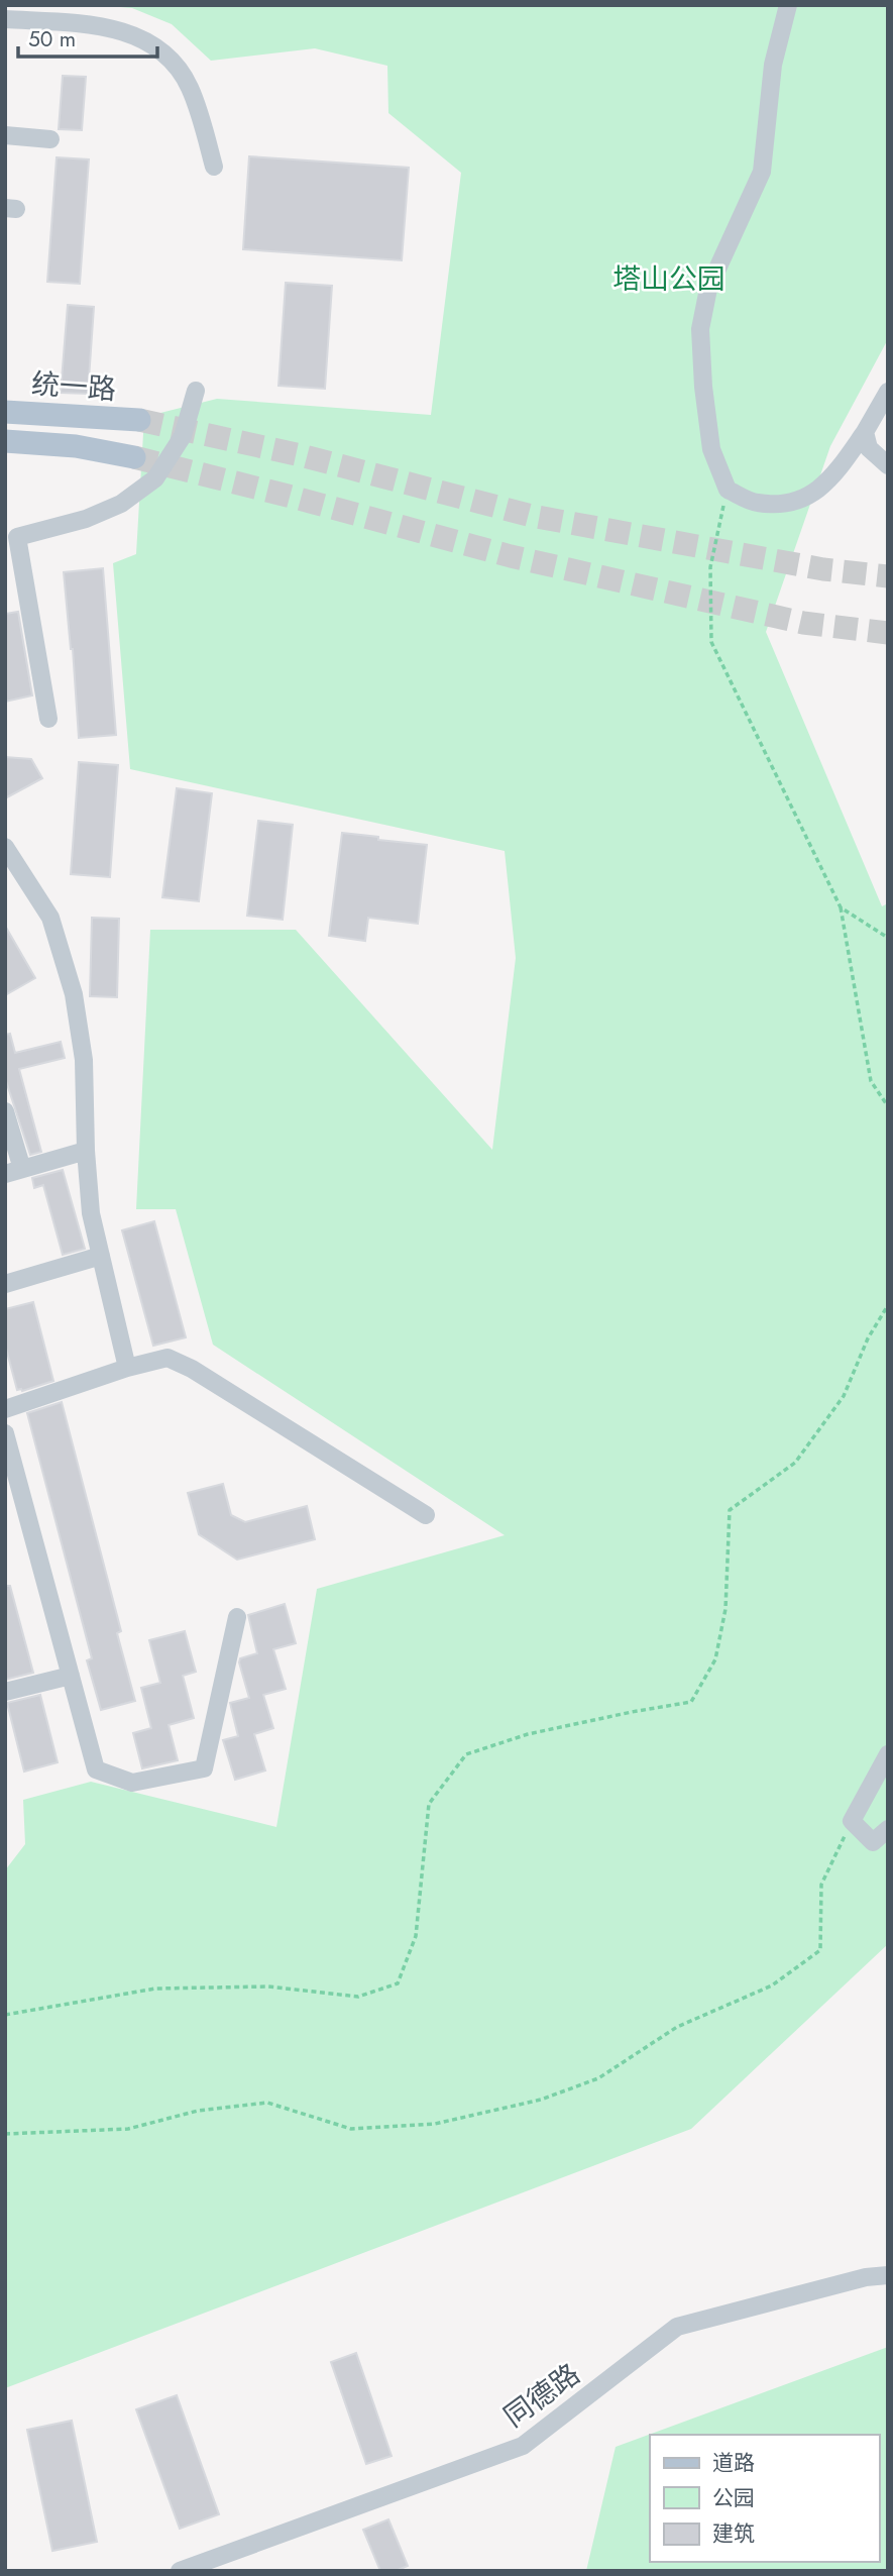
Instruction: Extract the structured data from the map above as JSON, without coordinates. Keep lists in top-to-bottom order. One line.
{"streets":{"main road":["统一路"],"street":["同德路"]},"parks":["塔山公园"],"legend":["道路","公园","建筑"],"scale_bar":"50 m"}
